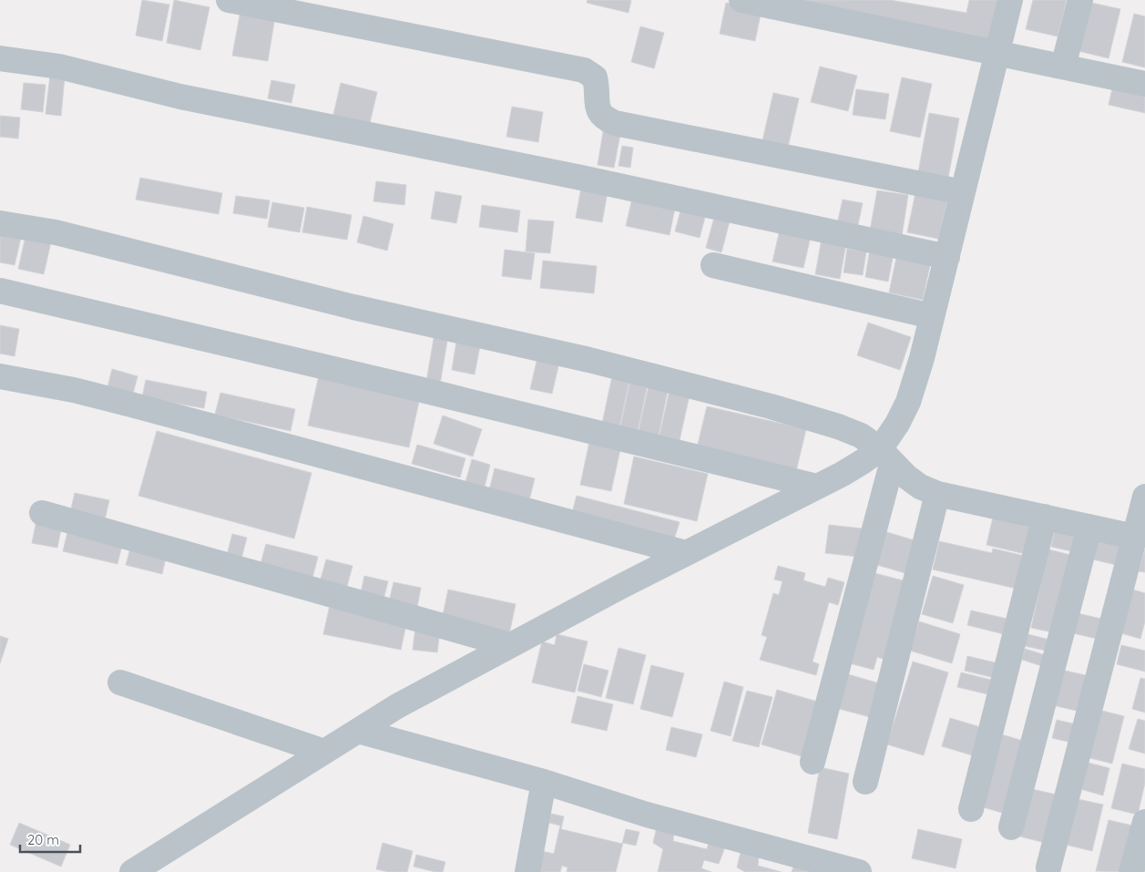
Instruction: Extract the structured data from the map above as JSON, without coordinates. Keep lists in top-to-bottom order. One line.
{"scale_bar":"20 m"}
